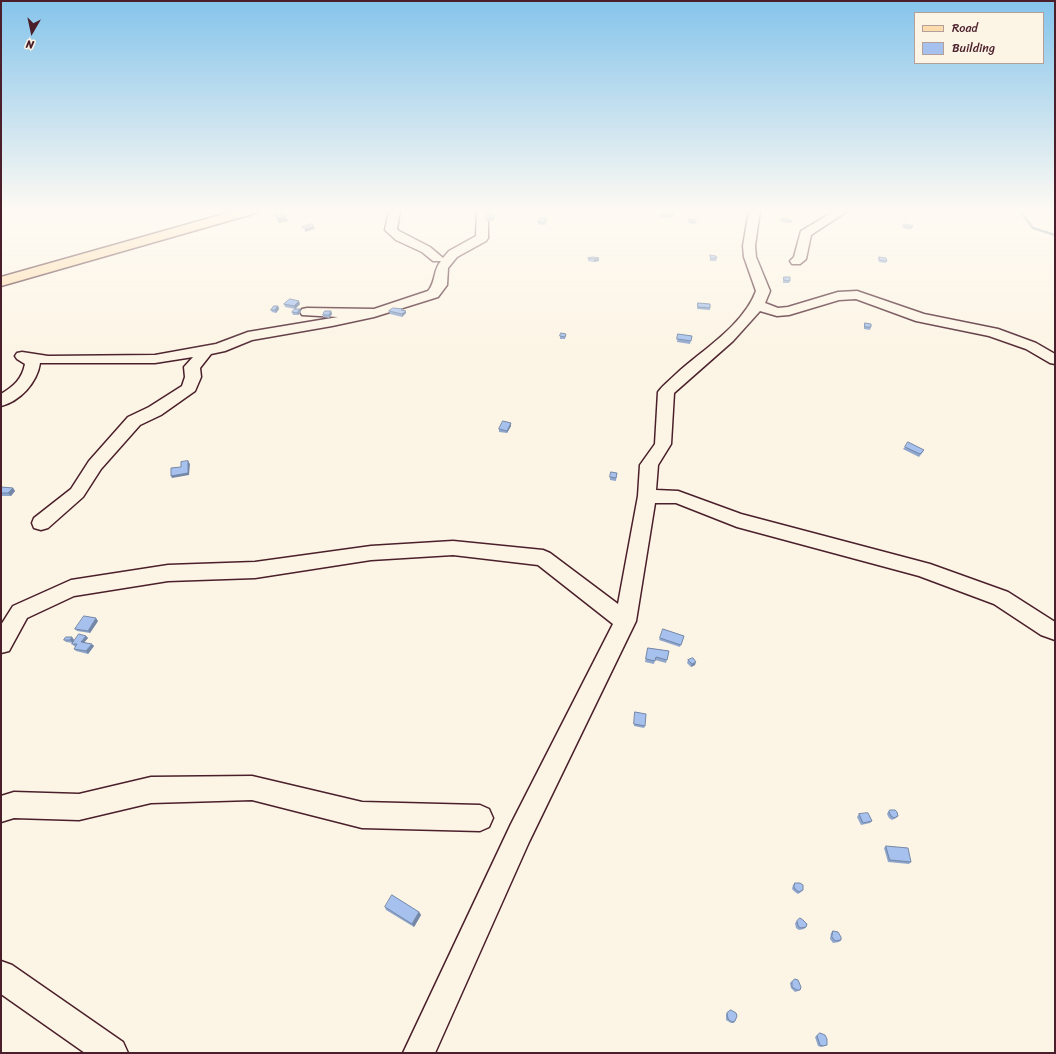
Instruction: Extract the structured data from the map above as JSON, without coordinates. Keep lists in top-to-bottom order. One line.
{"legend":["Road","Building"],"north":"bottom"}
